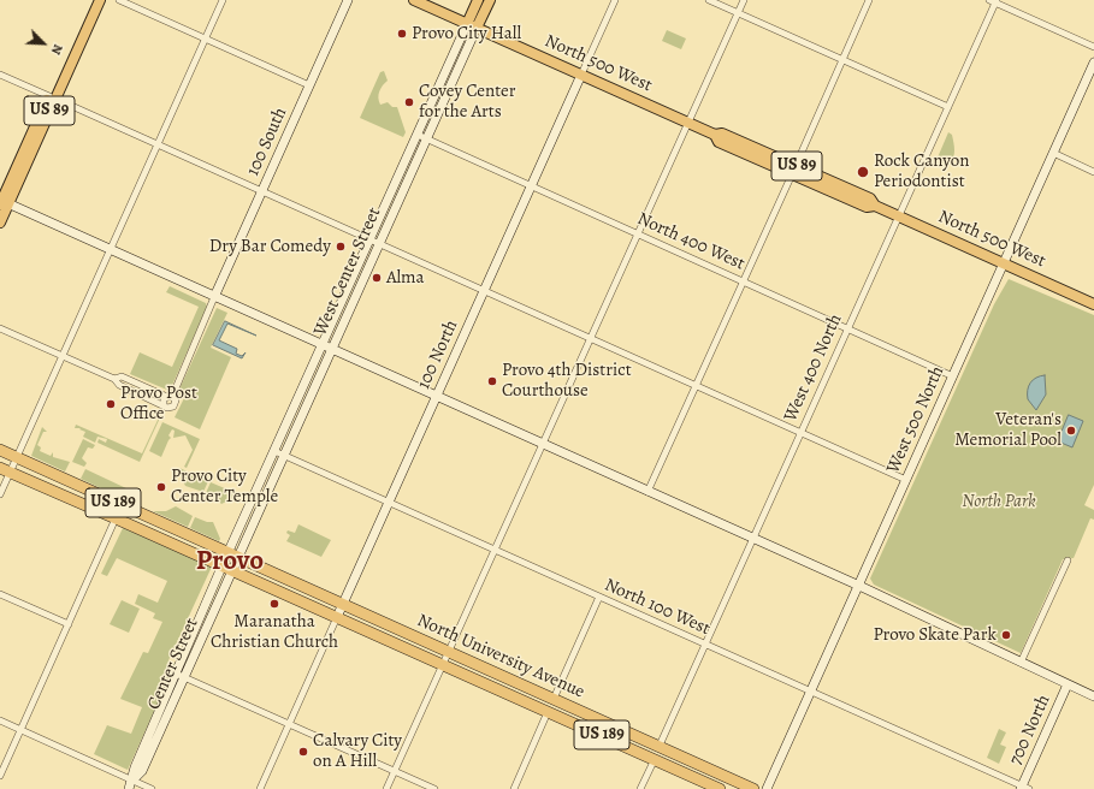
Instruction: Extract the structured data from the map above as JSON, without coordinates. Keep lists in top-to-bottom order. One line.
{"streets":{"highway":["US 189","North University Avenue"],"main road":["North 500 West","US 89","100 South","West Center Street","100 North","West 500 North","Center Street","700 North"],"street":["North 400 West","West 400 North","North 100 West"]},"crossings":[["North 500 West","US 89"],["North 500 West","West Center Street"],["North 500 West","100 North"],["North 500 West","West 400 North"],["North 500 West","West 500 North"],["US 89","West Center Street"],["North 400 West","West Center Street"],["North 400 West","100 North"],["North 400 West","West 400 North"],["North 400 West","West 500 North"],["West Center Street","US 189"],["West Center Street","North 100 West"],["West Center Street","North University Avenue"],["West Center Street","Center Street"],["100 North","North 100 West"],["100 North","North University Avenue"],["West 400 North","North 100 West"],["West 400 North","North University Avenue"],["West 500 North","North 100 West"],["US 189","North University Avenue"],["US 189","Center Street"],["North 100 West","700 North"],["North University Avenue","Center Street"]],"districts":["Provo"],"parks":["North Park"],"places":["Provo City Hall","Covey Center for the Arts","Rock Canyon Periodontist","Dry Bar Comedy","Alma","Provo 4th District Courthouse","Provo Post Office","Veteran's Memorial Pool","Provo City Center Temple","Maranatha Christian Church","Provo Skate Park","Calvary City on A Hill"],"north":"bottom right"}
